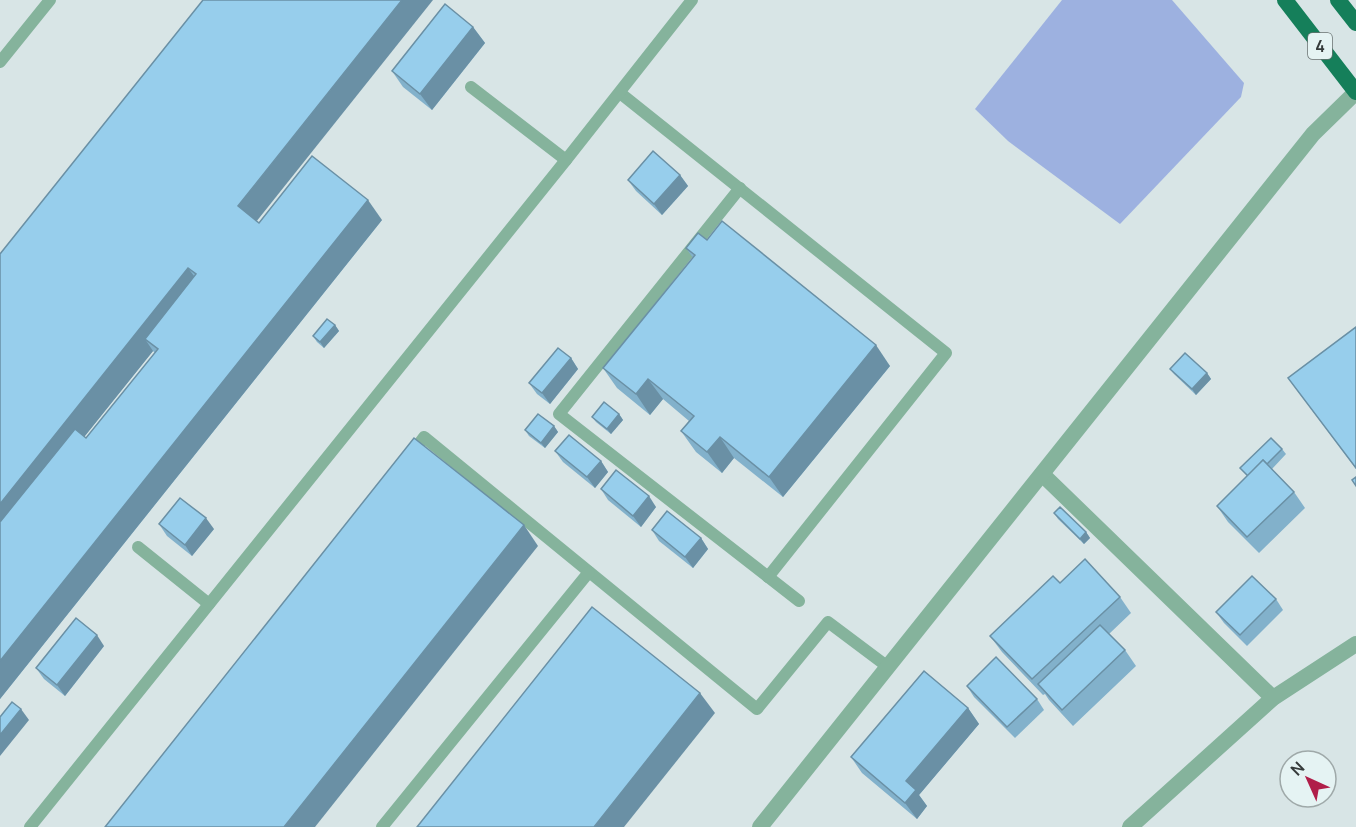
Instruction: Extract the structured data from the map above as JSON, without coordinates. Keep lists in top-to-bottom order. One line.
{"streets":{"highway":["4"]},"north":"top left"}
